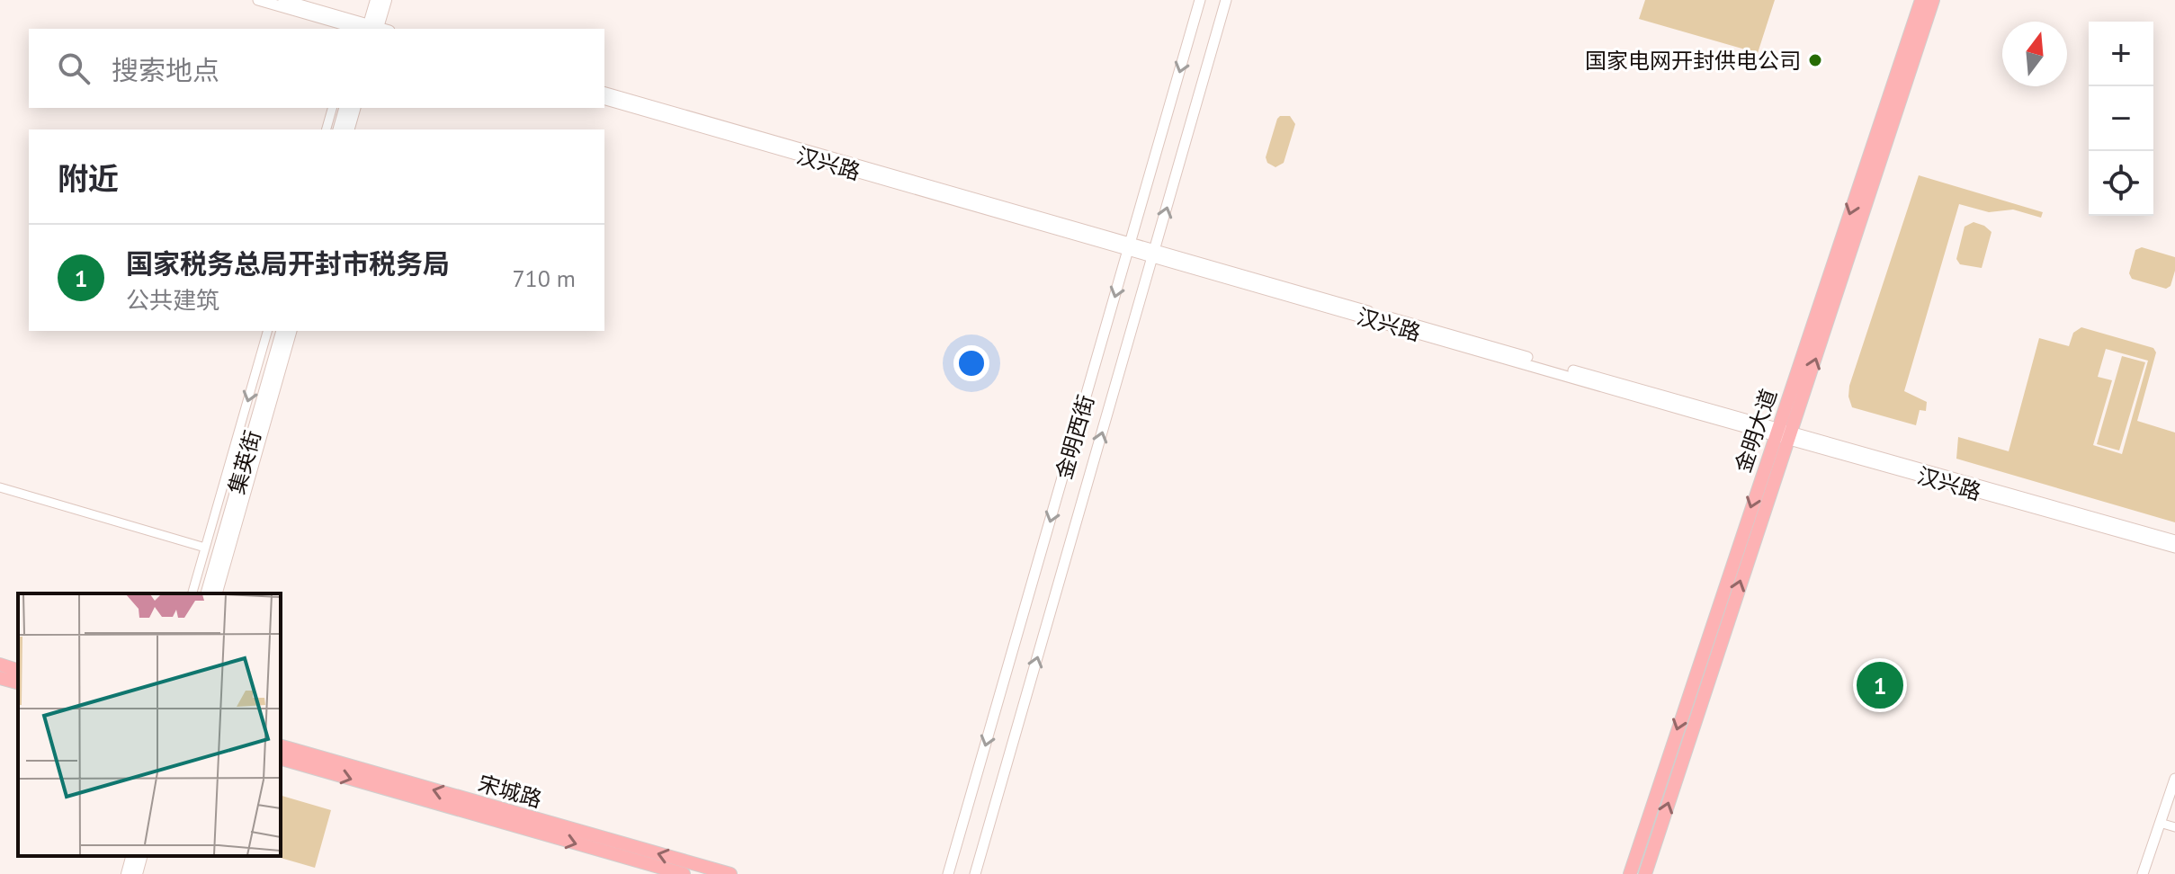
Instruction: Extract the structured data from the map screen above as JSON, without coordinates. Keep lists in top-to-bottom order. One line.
{"streets":{"main road":["金明大道","集英街","宋城路"],"street":["汉兴路","金明西街"]},"crossings":[["汉兴路","金明大道"],["汉兴路","金明西街"]],"places":["国家电网开封供电公司"],"north":"top","page":{"map_buttons":["+","−"],"search":"搜索地点","heading":"附近","list":[{"mark":"1","name":"国家税务总局开封市税务局","note":"公共建筑","value":"710 m"}],"pins":"1"}}
